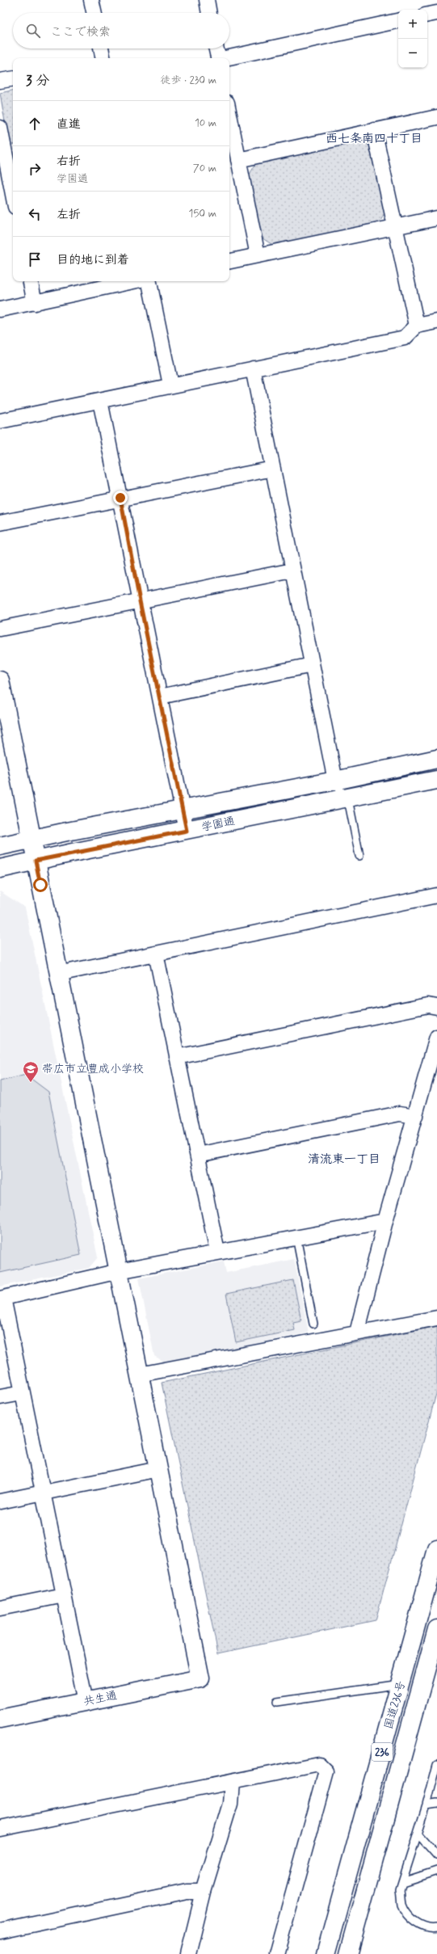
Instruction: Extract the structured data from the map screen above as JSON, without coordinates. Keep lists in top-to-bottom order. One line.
{"streets":{"main road":["学園通","共生通","国道236号","236"]},"districts":["西七条南四十丁目","清流東一丁目"],"places":{"school or university":["帯広市立豊成小学校"]},"page":{"map_buttons":["+","−"],"search":"ここで検索","heading":["3 分","徒歩 · 230 m"],"list":[["直進","10 m"],["右折","学園通","70 m"],["左折","150 m"],"目的地に到着"]}}
